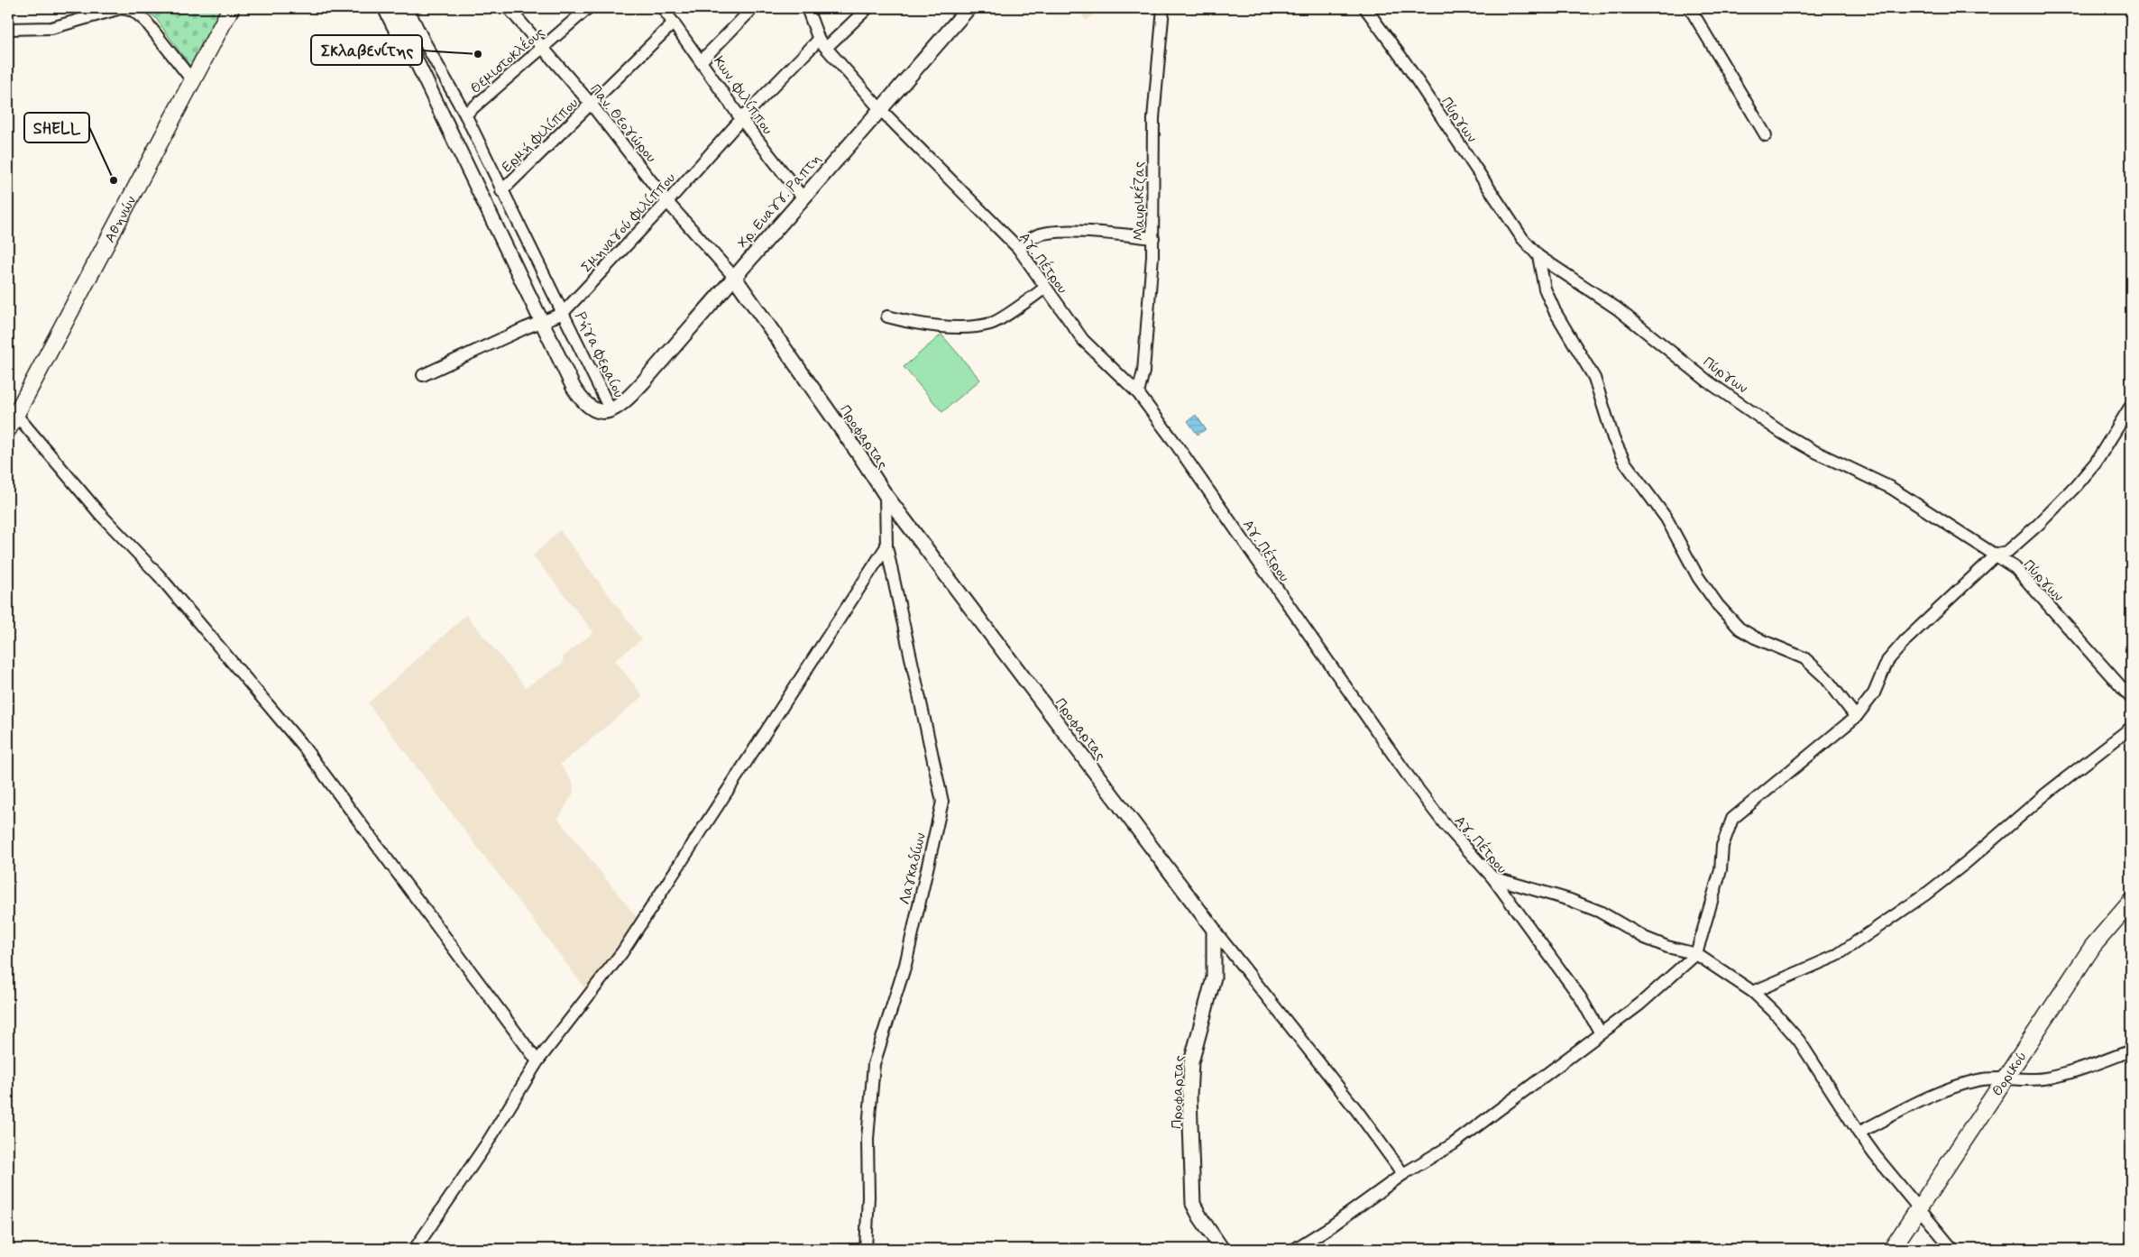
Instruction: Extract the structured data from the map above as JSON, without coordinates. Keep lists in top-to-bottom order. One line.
{"streets":{"main road":["Αθηνών","Θορικού"],"street":["Θεμιστοκλέους","Κων. Φιλίππου","Πύργων","Παν. Θεογώρου","Ερμή Φιλίππου","Χρ. Ευαγγ. Ραπτη","Μαυρικέζας","Σμηναγού Φιλίππου","Αγ. Πέτρου","Ρήγα Φεραίου","Προφαρτας","Λαγκαδίων"]},"crossings":[["Θεμιστοκλέους","Παν. Θεογώρου"],["Θεμιστοκλέους","Ρήγα Φεραίου"],["Κων. Φιλίππου","Ερμή Φιλίππου"],["Κων. Φιλίππου","Χρ. Ευαγγ. Ραπτη"],["Κων. Φιλίππου","Σμηναγού Φιλίππου"],["Παν. Θεογώρου","Ερμή Φιλίππου"],["Παν. Θεογώρου","Χρ. Ευαγγ. Ραπτη"],["Παν. Θεογώρου","Σμηναγού Φιλίππου"],["Παν. Θεογώρου","Προφαρτας"],["Ερμή Φιλίππου","Ρήγα Φεραίου"],["Χρ. Ευαγγ. Ραπτη","Αγ. Πέτρου"],["Χρ. Ευαγγ. Ραπτη","Ρήγα Φεραίου"],["Χρ. Ευαγγ. Ραπτη","Προφαρτας"],["Μαυρικέζας","Αγ. Πέτρου"],["Σμηναγού Φιλίππου","Αγ. Πέτρου"],["Σμηναγού Φιλίππου","Ρήγα Φεραίου"],["Προφαρτας","Λαγκαδίων"]],"places":["Σκλαβενίτης","SHELL"]}
